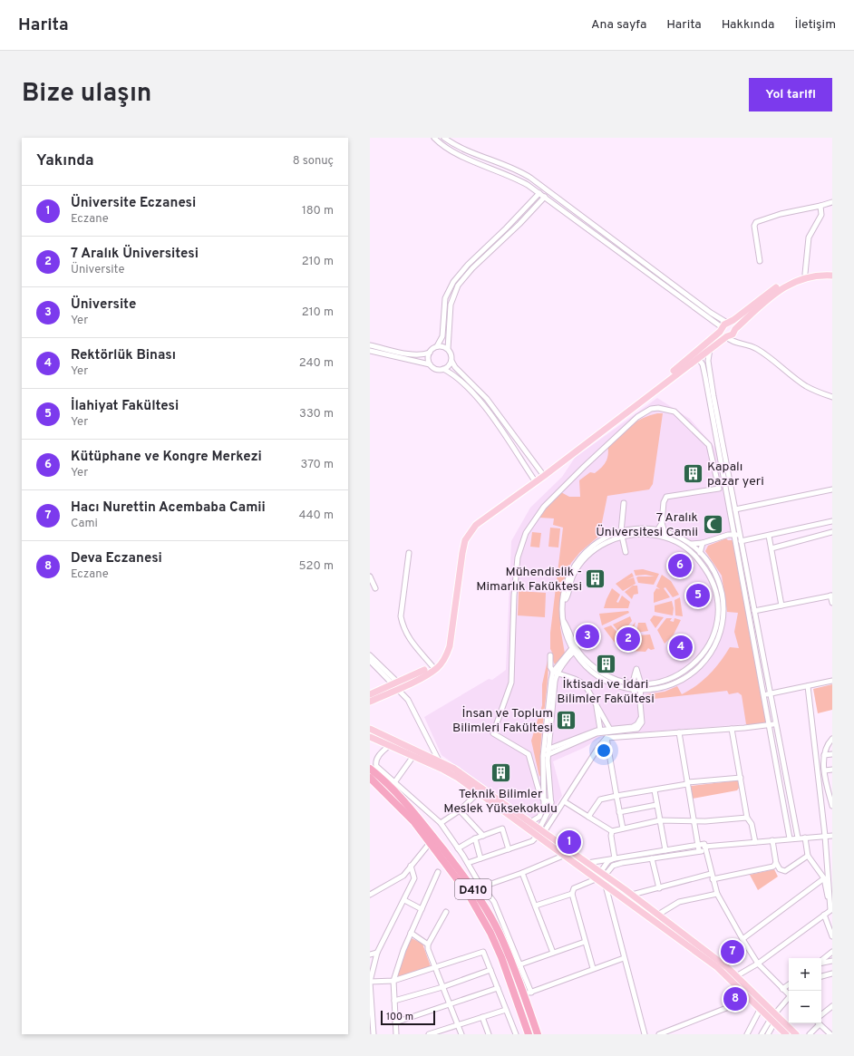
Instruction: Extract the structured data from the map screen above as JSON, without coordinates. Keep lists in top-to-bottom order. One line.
{"streets":{"highway":["D410"]},"places":{"building":["Kapalı pazar yeri","Mühendislik - Mimarlık Faküktesi","İktisadi ve İdari Bilimler Fakültesi","İnsan ve Toplum Bilimleri Fakültesi","Teknik Bilimler Meslek Yüksekokulu"],"mosque":["7 Aralık Üniversitesi Camii"]},"scale_bar":"100 m","page":{"header":"Harita","nav":["Ana sayfa","Harita","Hakkında","İletişim"],"title":"Bize ulaşın","buttons":"Yol tarifi","heading":["Yakında","8 sonuç"],"list":[{"mark":"1","name":"Üniversite Eczanesi","note":"Eczane","value":"180 m"},{"mark":"2","name":"7 Aralık Üniversitesi","note":"Üniversite","value":"210 m"},{"mark":"3","name":"Üniversite","note":"Yer","value":"210 m"},{"mark":"4","name":"Rektörlük Binası","note":"Yer","value":"240 m"},{"mark":"5","name":"İlahiyat Fakültesi","note":"Yer","value":"330 m"},{"mark":"6","name":"Kütüphane ve Kongre Merkezi","note":"Yer","value":"370 m"},{"mark":"7","name":"Hacı Nurettin Acembaba Camii","note":"Cami","value":"440 m"},{"mark":"8","name":"Deva Eczanesi","note":"Eczane","value":"520 m"}],"pins":["6","5","3","2","4","1","7","8"],"map_buttons":["+","−"],"scale":"100 m"}}
